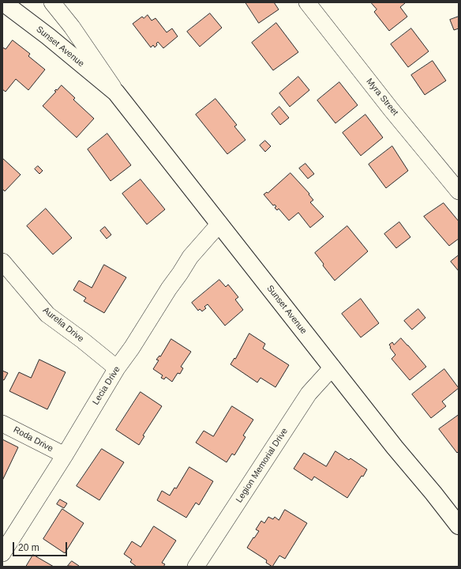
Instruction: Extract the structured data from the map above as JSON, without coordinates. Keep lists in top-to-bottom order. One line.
{"streets":{"main road":["Sunset Avenue"],"street":["Myra Street","Aurelia Drive","Lecia Drive","Roda Drive","Legion Memorial Drive"]},"crossings":[["Sunset Avenue","Lecia Drive"],["Sunset Avenue","Legion Memorial Drive"],["Aurelia Drive","Lecia Drive"],["Lecia Drive","Roda Drive"]],"scale_bar":"20 m"}
